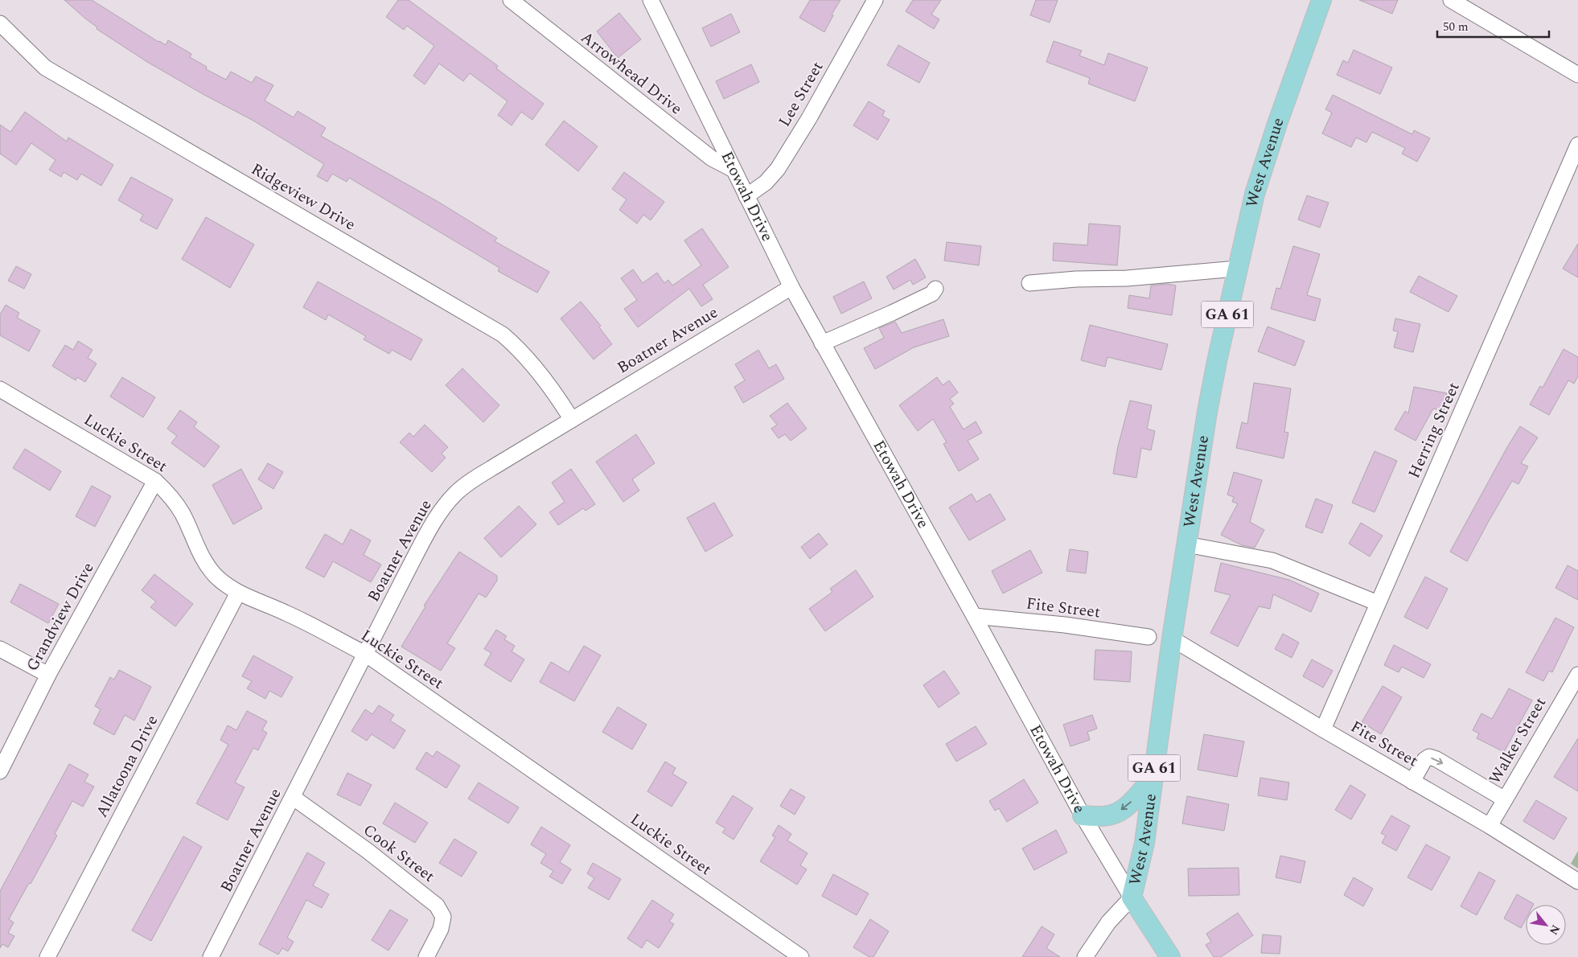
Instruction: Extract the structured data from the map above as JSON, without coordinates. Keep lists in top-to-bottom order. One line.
{"streets":{"main road":["West Avenue","Etowah Drive","GA 61"],"street":["Arrowhead Drive","Lee Street","Ridgeview Drive","Boatner Avenue","Herring Street","Luckie Street","Fite Street","Grandview Drive","Walker Street","Allatoona Drive","Cook Street"]},"crossings":[["Arrowhead Drive","Etowah Drive"],["Lee Street","Etowah Drive"],["West Avenue","Etowah Drive"],["West Avenue","Fite Street"],["Ridgeview Drive","Boatner Avenue"],["Etowah Drive","Boatner Avenue"],["Etowah Drive","Fite Street"],["Boatner Avenue","Luckie Street"],["Boatner Avenue","Cook Street"],["Herring Street","Fite Street"],["Luckie Street","Grandview Drive"],["Luckie Street","Allatoona Drive"],["Fite Street","Walker Street"]],"scale_bar":"50 m","north":"bottom right"}
